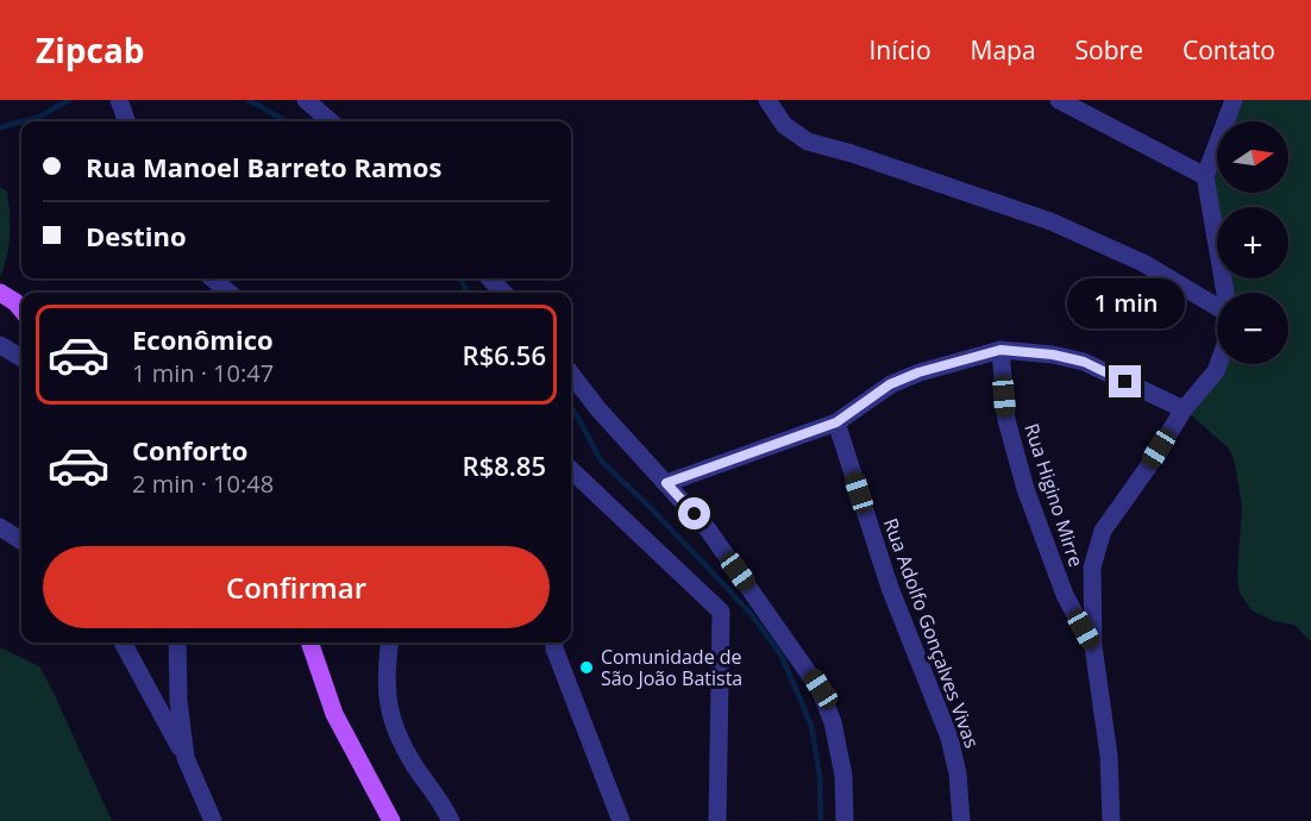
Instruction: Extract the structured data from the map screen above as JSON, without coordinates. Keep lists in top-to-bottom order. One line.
{"streets":{"street":["Rua Higino Mirre","Rua Adolfo Gonçalves Vivas"]},"places":["Comunidade de São João Batista"],"north":"right","page":{"header":"Zipcab","nav":["Início","Mapa","Sobre","Contato"],"map_buttons":["+","−"],"banner":["Rua Manoel Barreto Ramos","Destino"],"bubble":"1 min","list":[{"name":"Econômico","note":"1 min · 10:47","value":"R$6.56"},{"name":"Conforto","note":"2 min · 10:48","value":"R$8.85"}],"buttons":"Confirmar"}}
